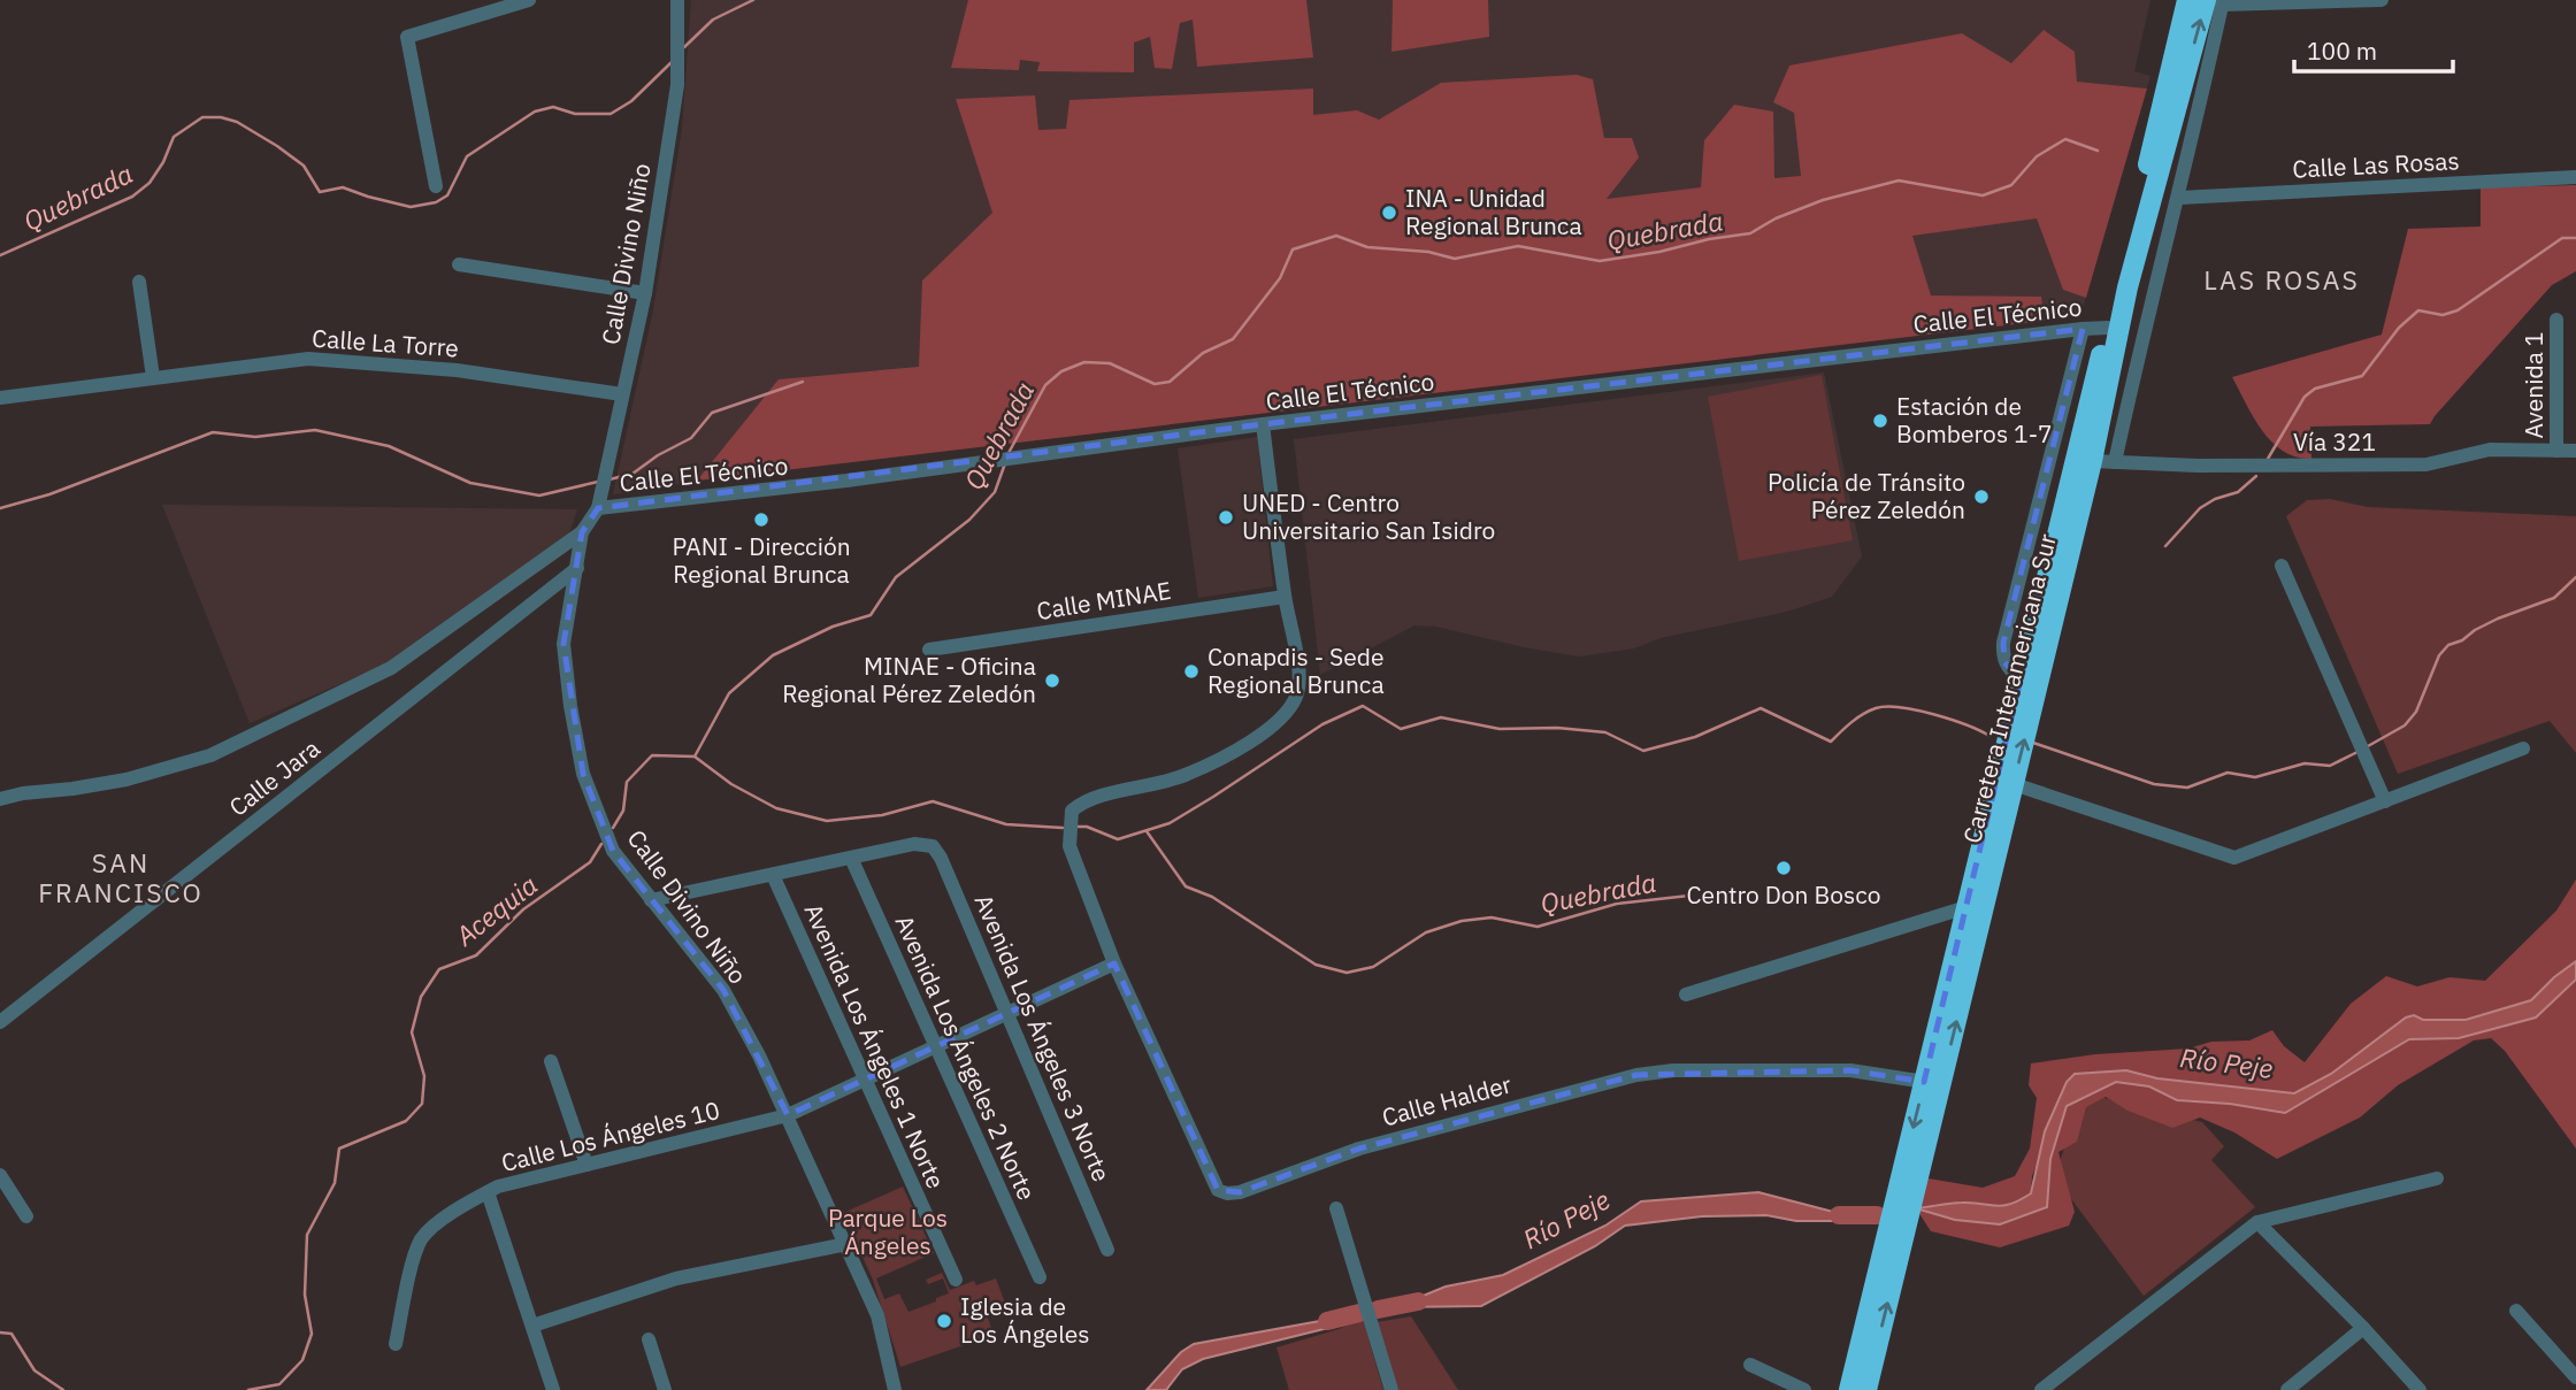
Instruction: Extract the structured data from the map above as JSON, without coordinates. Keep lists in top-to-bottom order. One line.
{"streets":{"highway":["Carretera Interamericana Sur"],"street":["Calle Las Rosas","Calle Divino Niño","Calle El Técnico","Calle La Torre","Avenida 1","Vía 321","Calle MINAE","Calle Jara","Avenida Los Ángeles 3 Norte","Avenida Los Ángeles 1 Norte","Avenida Los Ángeles 2 Norte","Calle Halder","Calle Los Ángeles 10"]},"crossings":[["Calle Divino Niño","Calle El Técnico"],["Calle Divino Niño","Calle La Torre"],["Calle Divino Niño","Calle Jara"],["Calle Divino Niño","Calle Los Ángeles 10"],["Calle El Técnico","Carretera Interamericana Sur"],["Calle El Técnico","Calle Halder"],["Avenida 1","Vía 321"],["Vía 321","Carretera Interamericana Sur"],["Calle MINAE","Calle Halder"],["Carretera Interamericana Sur","Calle Halder"],["Avenida Los Ángeles 3 Norte","Avenida Los Ángeles 2 Norte"],["Avenida Los Ángeles 3 Norte","Calle Los Ángeles 10"],["Avenida Los Ángeles 1 Norte","Calle Los Ángeles 10"],["Avenida Los Ángeles 2 Norte","Calle Los Ángeles 10"],["Calle Halder","Calle Los Ángeles 10"]],"districts":["LAS ROSAS","SAN FRANCISCO"],"water":["Quebrada","Acequia","Río Peje"],"parks":["Parque Los Ángeles"],"places":["INA - Unidad Regional Brunca","Estación de Bomberos 1-7","Policía de Tránsito Pérez Zeledón","UNED - Centro Universitario San Isidro","PANI - Dirección Regional Brunca","Conapdis - Sede Regional Brunca","MINAE - Oficina Regional Pérez Zeledón","Centro Don Bosco","Iglesia de Los Ángeles"],"scale_bar":"100 m"}
